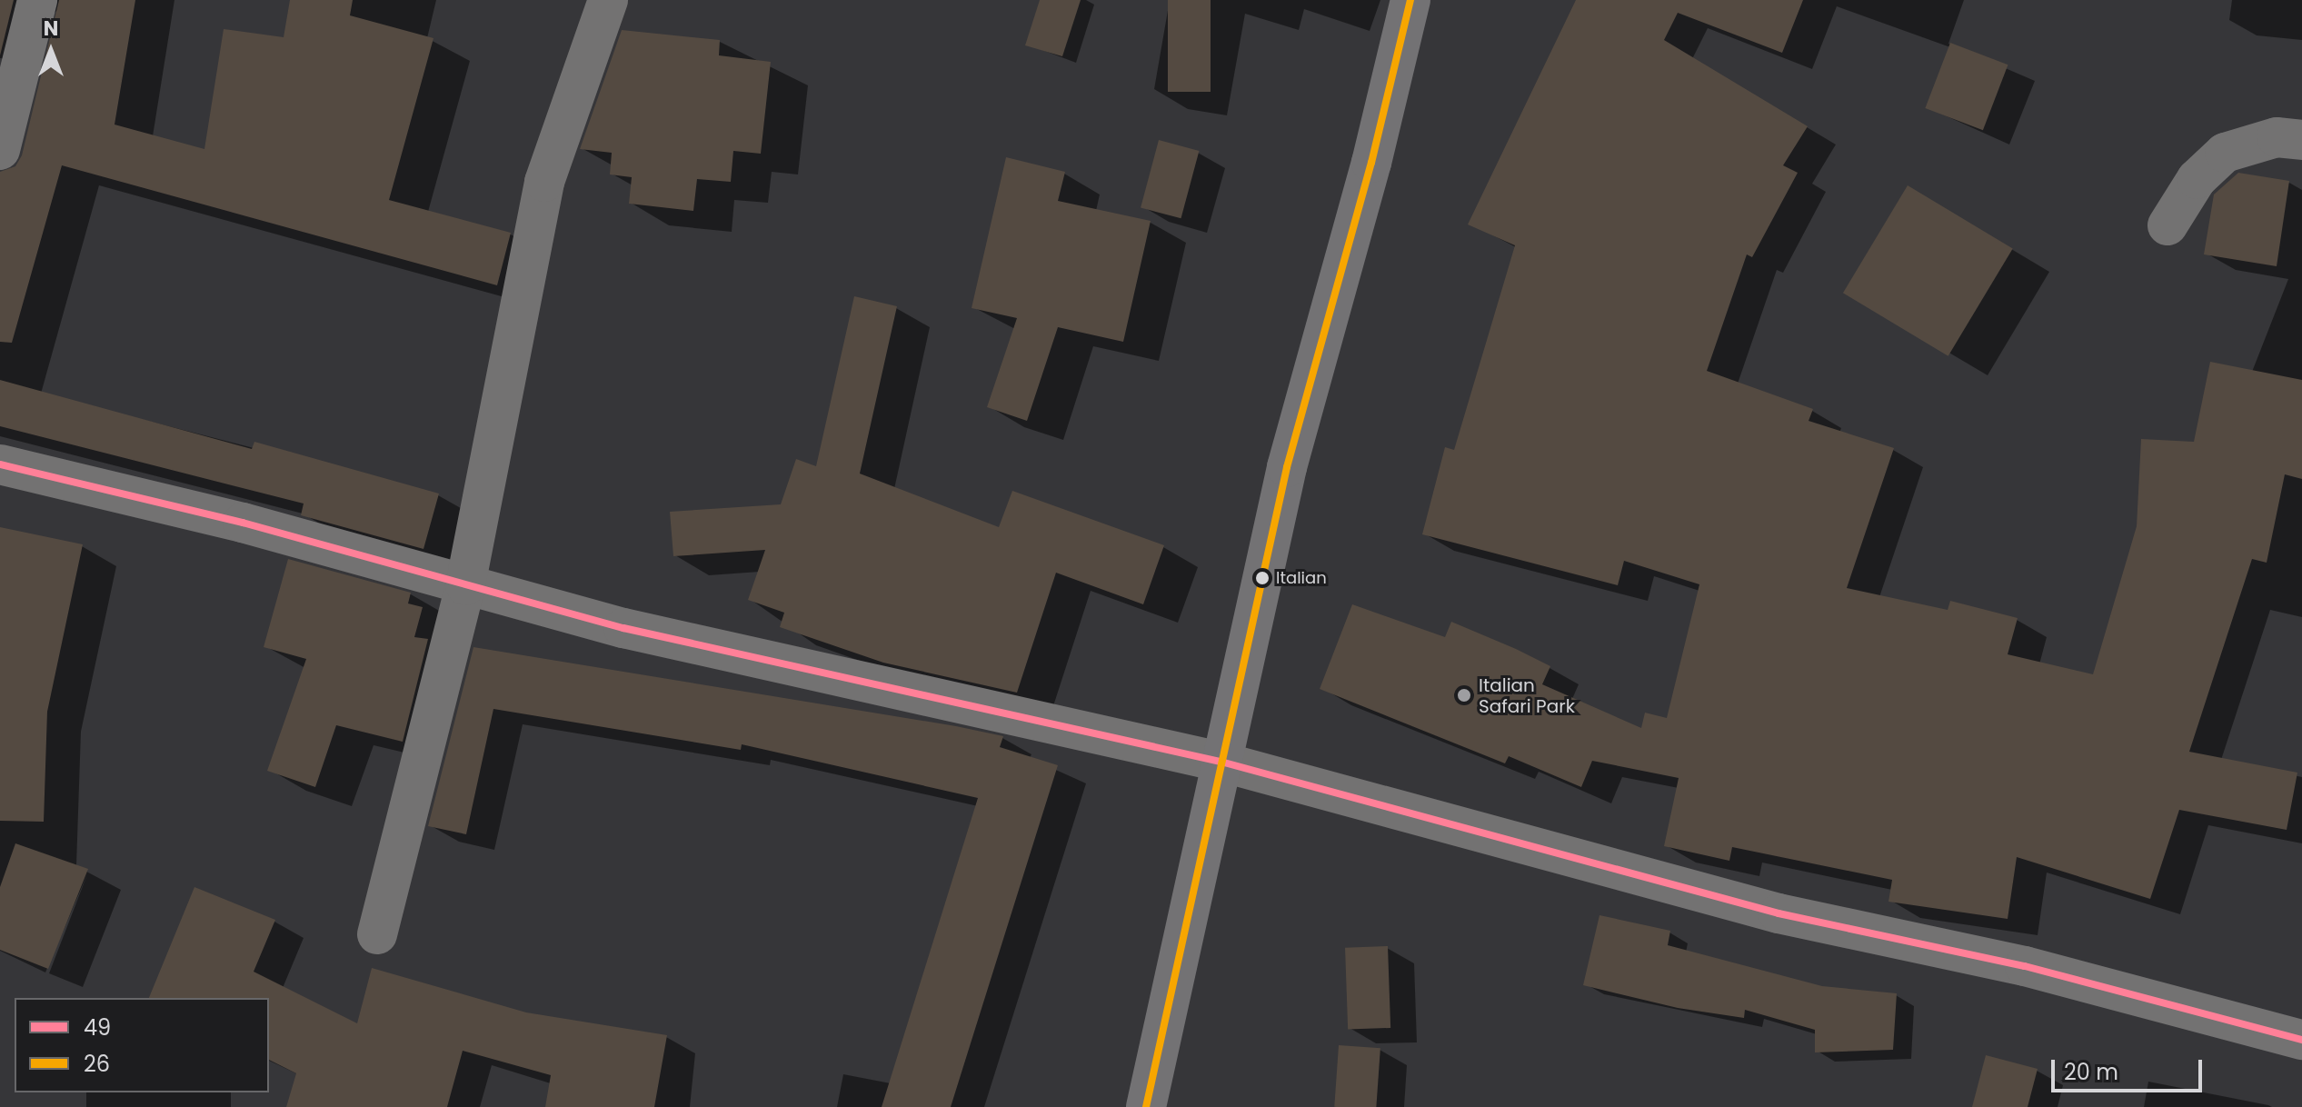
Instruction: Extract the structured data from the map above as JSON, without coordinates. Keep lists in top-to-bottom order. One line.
{"places":["Italian","Italian Safari Park"],"lines":["transit line 26","transit line 49"],"legend":["49","26"],"scale_bar":"20 m","north":"top"}
